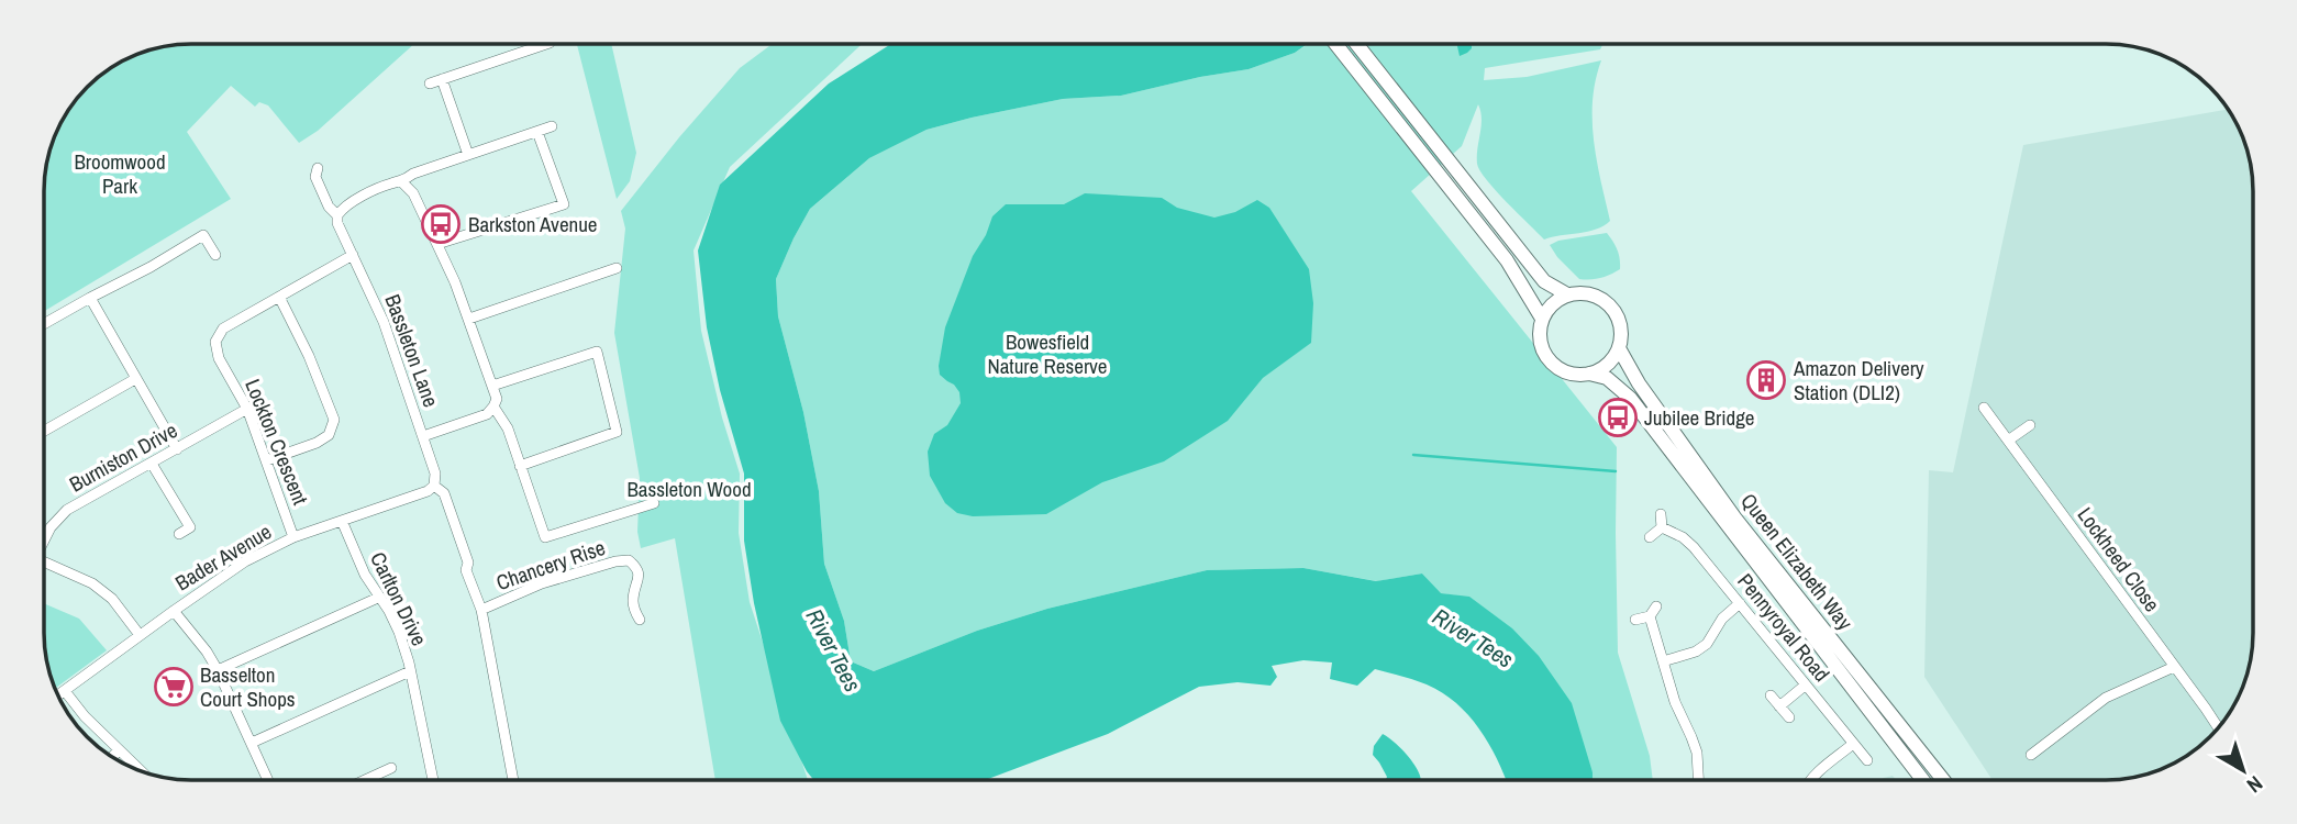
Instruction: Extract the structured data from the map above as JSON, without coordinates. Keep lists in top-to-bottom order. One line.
{"streets":{"street":["Bassleton Lane","Lockton Crescent","Burniston Drive","Bader Avenue","Lockheed Close","Queen Elizabeth Way","Chancery Rise","Carlton Drive","Pennyroyal Road"]},"crossings":[["Bassleton Lane","Lockton Crescent"],["Bassleton Lane","Bader Avenue"],["Bassleton Lane","Chancery Rise"],["Lockton Crescent","Burniston Drive"],["Lockton Crescent","Bader Avenue"],["Bader Avenue","Carlton Drive"]],"water":["River Tees"],"parks":["Broomwood Park","Bowesfield Nature Reserve","Bassleton Wood"],"places":{"bus stop":["Barkston Avenue","Jubilee Bridge"],"building":["Amazon Delivery Station (DLI2)"],"supermarket":["Basselton Court Shops"]},"north":"bottom right"}
